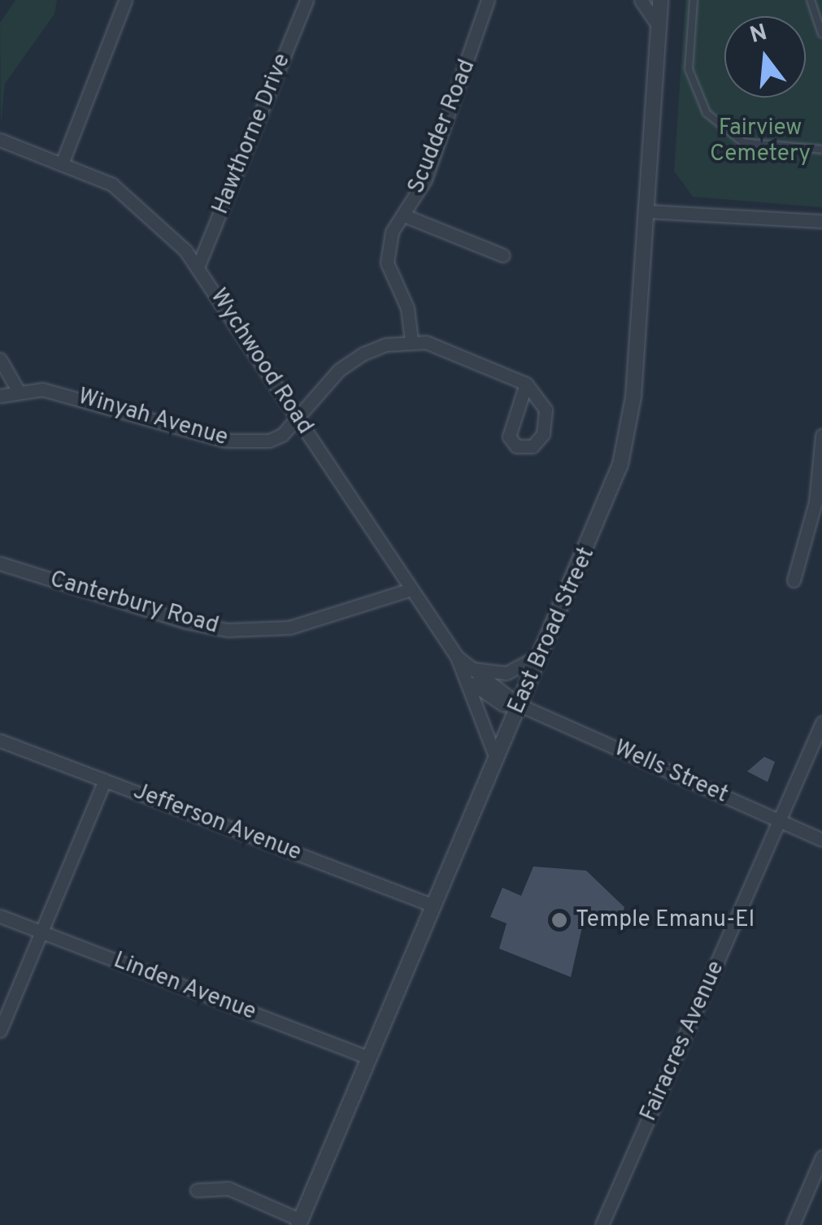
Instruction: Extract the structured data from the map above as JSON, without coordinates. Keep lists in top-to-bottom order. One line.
{"streets":{"street":["Scudder Road","Hawthorne Drive","Wychwood Road","Winyah Avenue","Canterbury Road","East Broad Street","Wells Street","Jefferson Avenue","Linden Avenue","Fairacres Avenue"]},"crossings":[["Scudder Road","Winyah Avenue"],["Hawthorne Drive","Wychwood Road"],["Wychwood Road","Winyah Avenue"],["Wychwood Road","Canterbury Road"],["Wychwood Road","East Broad Street"],["Wychwood Road","Wells Street"],["East Broad Street","Wells Street"],["East Broad Street","Jefferson Avenue"],["East Broad Street","Linden Avenue"],["Wells Street","Fairacres Avenue"]],"parks":["Fairview Cemetery"],"places":["Temple Emanu-El"],"north":"top"}
